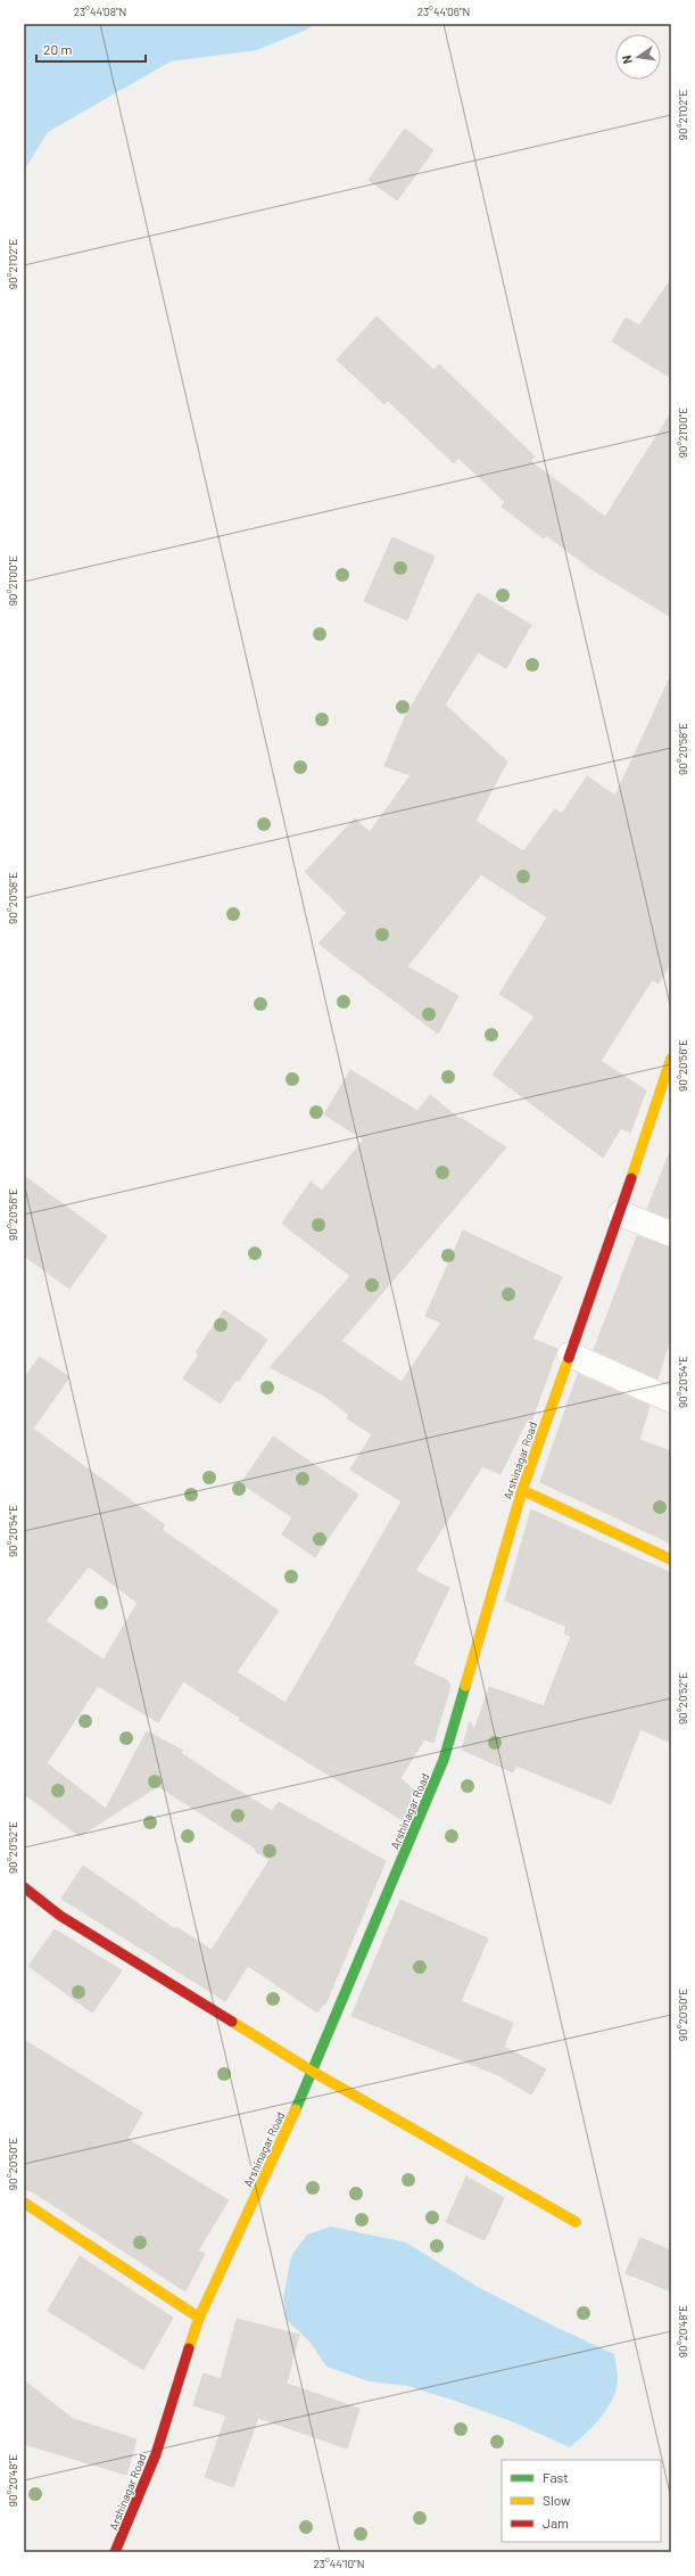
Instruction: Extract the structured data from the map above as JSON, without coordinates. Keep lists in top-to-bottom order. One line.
{"streets":{"street":["Arshinagar Road"]},"legend":["Fast","Slow","Jam"],"scale_bar":"20 m","north":"left","coordinates":["23°44'08\"N","23°44'06\"N","90°21'02\"E","90°21'00\"E","90°20'58\"E","90°20'56\"E","90°20'54\"E","90°20'52\"E","90°20'50\"E","90°20'48\"E","23°44'10\"N"]}
